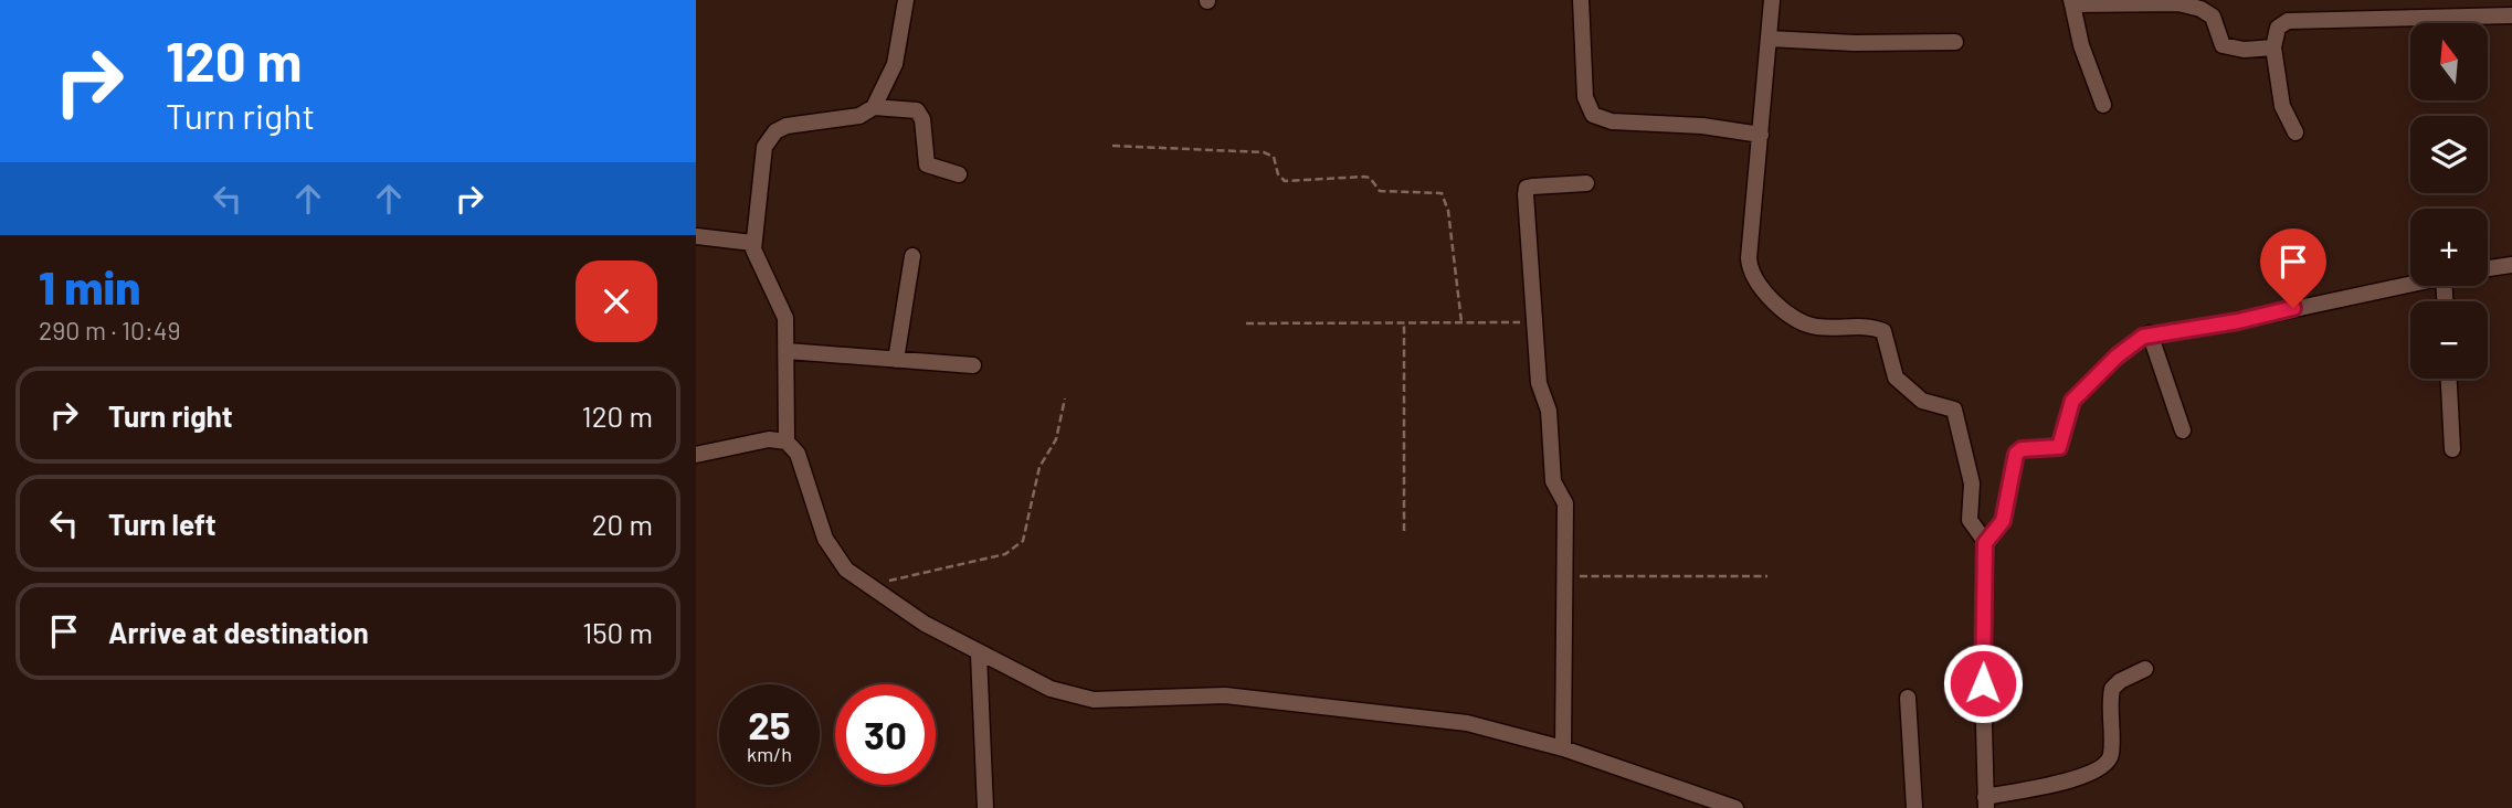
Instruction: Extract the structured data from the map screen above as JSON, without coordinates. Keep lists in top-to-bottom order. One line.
{"north":"top","page":{"turn":["120 m","Turn right"],"map_buttons":["+","−"],"heading":["1 min","290 m · 10:49"],"list":[{"name":"Turn right","value":"120 m"},{"name":"Turn left","value":"20 m"},{"name":"Arrive at destination","value":"150 m"}],"speed":"25 km/h","limit":"30"}}
